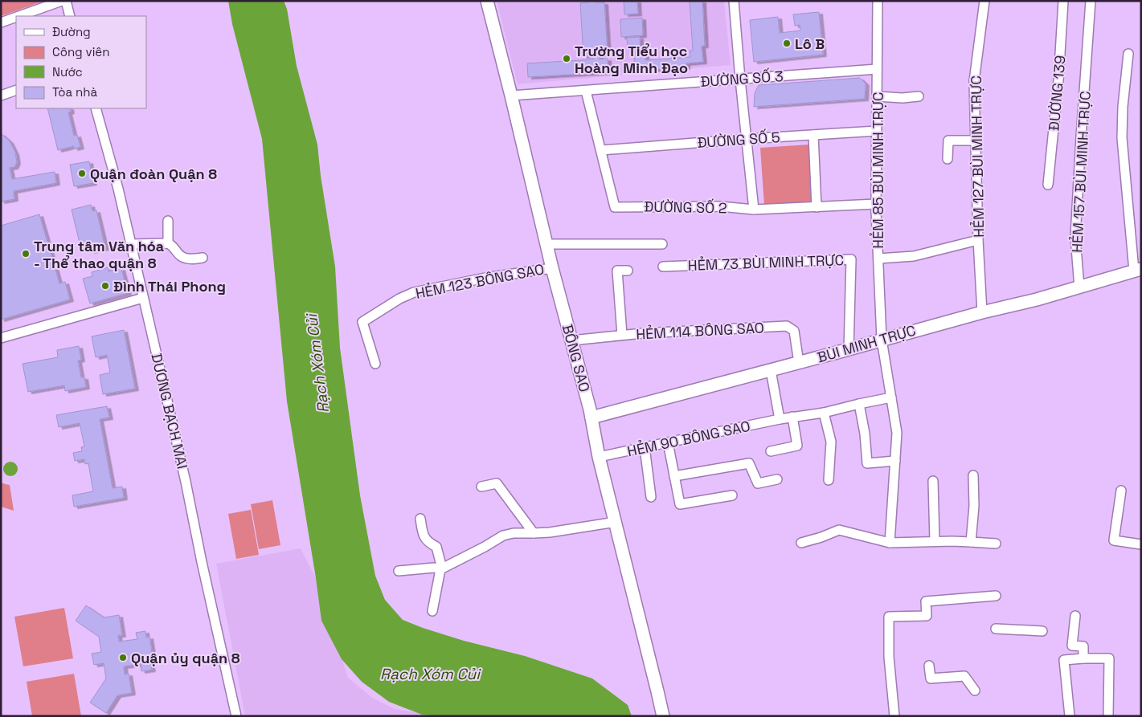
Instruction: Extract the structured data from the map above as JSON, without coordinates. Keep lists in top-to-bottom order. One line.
{"streets":{"street":["ĐƯỜNG SỐ 3","ĐƯỜNG 139","ĐƯỜNG SỐ 5","HẺM 127 BÙI MINH TRỰC","HẺM 85 BÙI MINH TRỰC","HẺM 157 BÙI MINH TRỰC","ĐƯỜNG SỐ 2","HẺM 73 BÙI MINH TRỰC","HẺM 123 BÔNG SAO","HẺM 114 BÔNG SAO","BÙI MINH TRỰC","BÔNG SAO","DƯƠNG BẠCH MAI","HẺM 90 BÔNG SAO"]},"crossings":[["ĐƯỜNG SỐ 3","HẺM 85 BÙI MINH TRỰC"],["ĐƯỜNG SỐ 3","ĐƯỜNG SỐ 2"],["ĐƯỜNG SỐ 3","BÔNG SAO"],["ĐƯỜNG SỐ 5","HẺM 85 BÙI MINH TRỰC"],["ĐƯỜNG SỐ 5","ĐƯỜNG SỐ 2"],["HẺM 127 BÙI MINH TRỰC","BÙI MINH TRỰC"],["HẺM 85 BÙI MINH TRỰC","ĐƯỜNG SỐ 2"],["HẺM 85 BÙI MINH TRỰC","BÙI MINH TRỰC"],["HẺM 85 BÙI MINH TRỰC","HẺM 90 BÔNG SAO"],["HẺM 157 BÙI MINH TRỰC","BÙI MINH TRỰC"],["HẺM 73 BÙI MINH TRỰC","BÙI MINH TRỰC"],["HẺM 123 BÔNG SAO","BÔNG SAO"],["HẺM 114 BÔNG SAO","BÙI MINH TRỰC"],["HẺM 114 BÔNG SAO","BÔNG SAO"],["BÙI MINH TRỰC","BÔNG SAO"],["BÔNG SAO","HẺM 90 BÔNG SAO"]],"water":["Rạch Xóm Củi"],"places":["Lô B","Trường Tiểu học Hoàng Minh Đạo","Quận đoàn Quận 8","Trung tâm Văn hóa - Thể thao quận 8","Đình Thái Phong","Quận ủy quận 8"],"legend":["Đường","Công viên","Nước","Tòa nhà"]}
